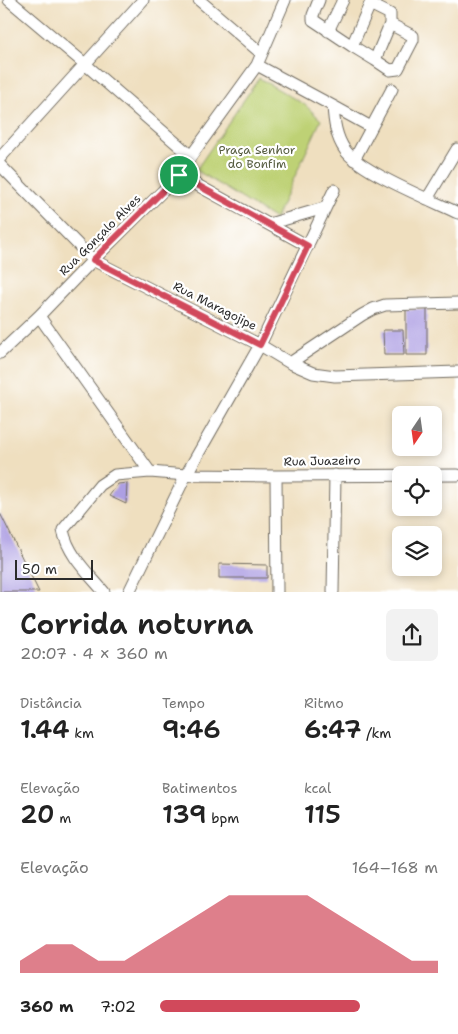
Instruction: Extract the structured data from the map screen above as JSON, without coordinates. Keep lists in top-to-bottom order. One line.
{"streets":{"street":["Rua Gonçalo Alves","Rua Maragojipe","Rua Juazeiro"]},"crossings":[["Rua Gonçalo Alves","Rua Maragojipe"]],"parks":["Praça Senhor do Bonfim"],"scale_bar":"50 m","north":"bottom","page":{"scale":"50 m","heading":["Corrida noturna","20:07 · 4 × 360 m"],"stats":[["Distância","1.44 km"],["Tempo","9:46"],["Ritmo","6:47 /km"],["Elevação","20 m"],["Batimentos","139 bpm"],["kcal","115"]],"chart":["Elevação","164–168 m"],"list":[{"name":"360 m","note":"7:02"}]}}
